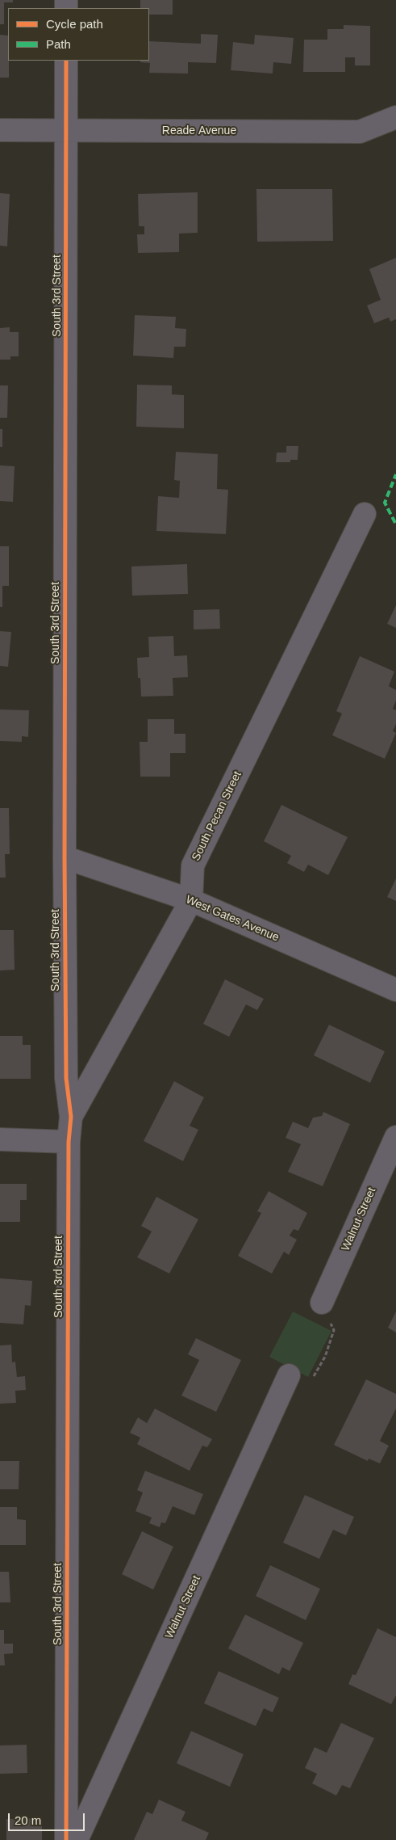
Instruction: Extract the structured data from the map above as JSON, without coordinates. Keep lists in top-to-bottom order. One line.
{"streets":{"street":["Reade Avenue","South 3rd Street","South Pecan Street","West Gates Avenue","Walnut Street"]},"crossings":[["Reade Avenue","South 3rd Street"],["South 3rd Street","South Pecan Street"],["South 3rd Street","West Gates Avenue"],["South Pecan Street","West Gates Avenue"]],"legend":["Cycle path","Path"],"scale_bar":"20 m"}
